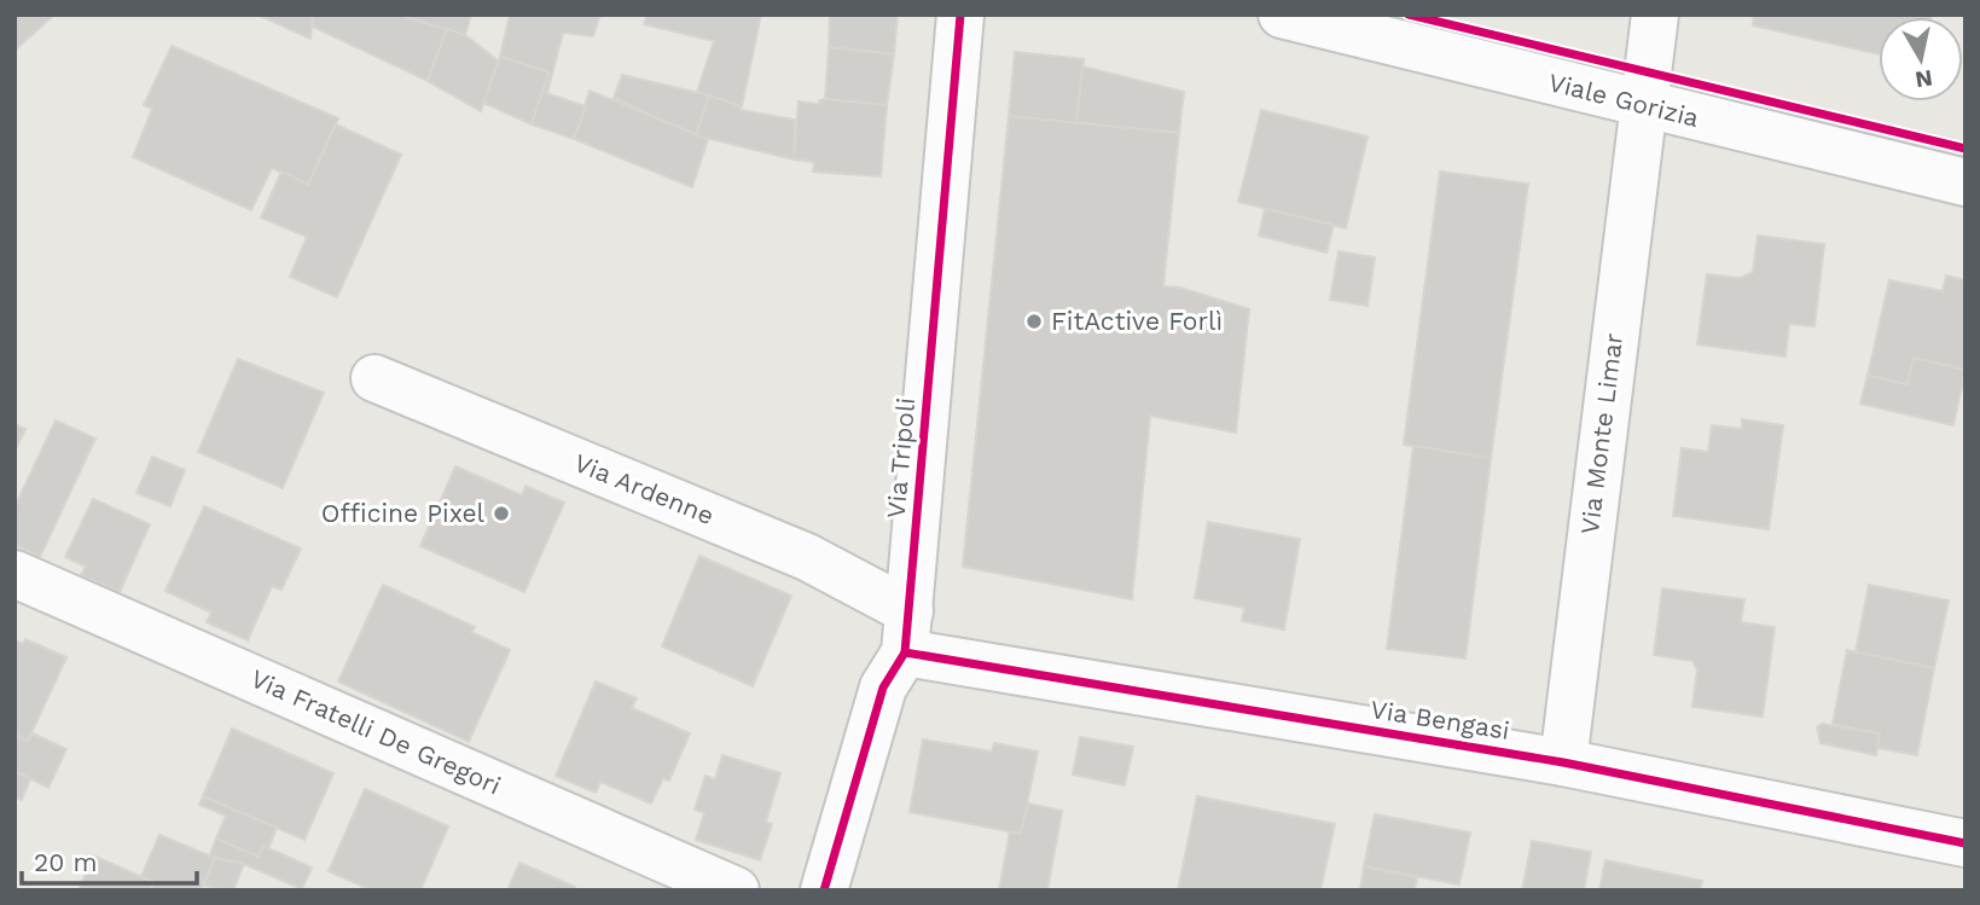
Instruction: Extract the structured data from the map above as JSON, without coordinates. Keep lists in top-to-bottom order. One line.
{"streets":{"street":["Viale Gorizia","Via Monte Limar","Via Tripoli","Via Ardenne","Via Bengasi","Via Fratelli De Gregori"]},"crossings":[["Viale Gorizia","Via Monte Limar"],["Via Monte Limar","Via Bengasi"],["Via Tripoli","Via Ardenne"],["Via Tripoli","Via Bengasi"],["Via Ardenne","Via Bengasi"]],"places":["FitActive Forlì","Officine Pixel"],"scale_bar":"20 m","north":"bottom"}
